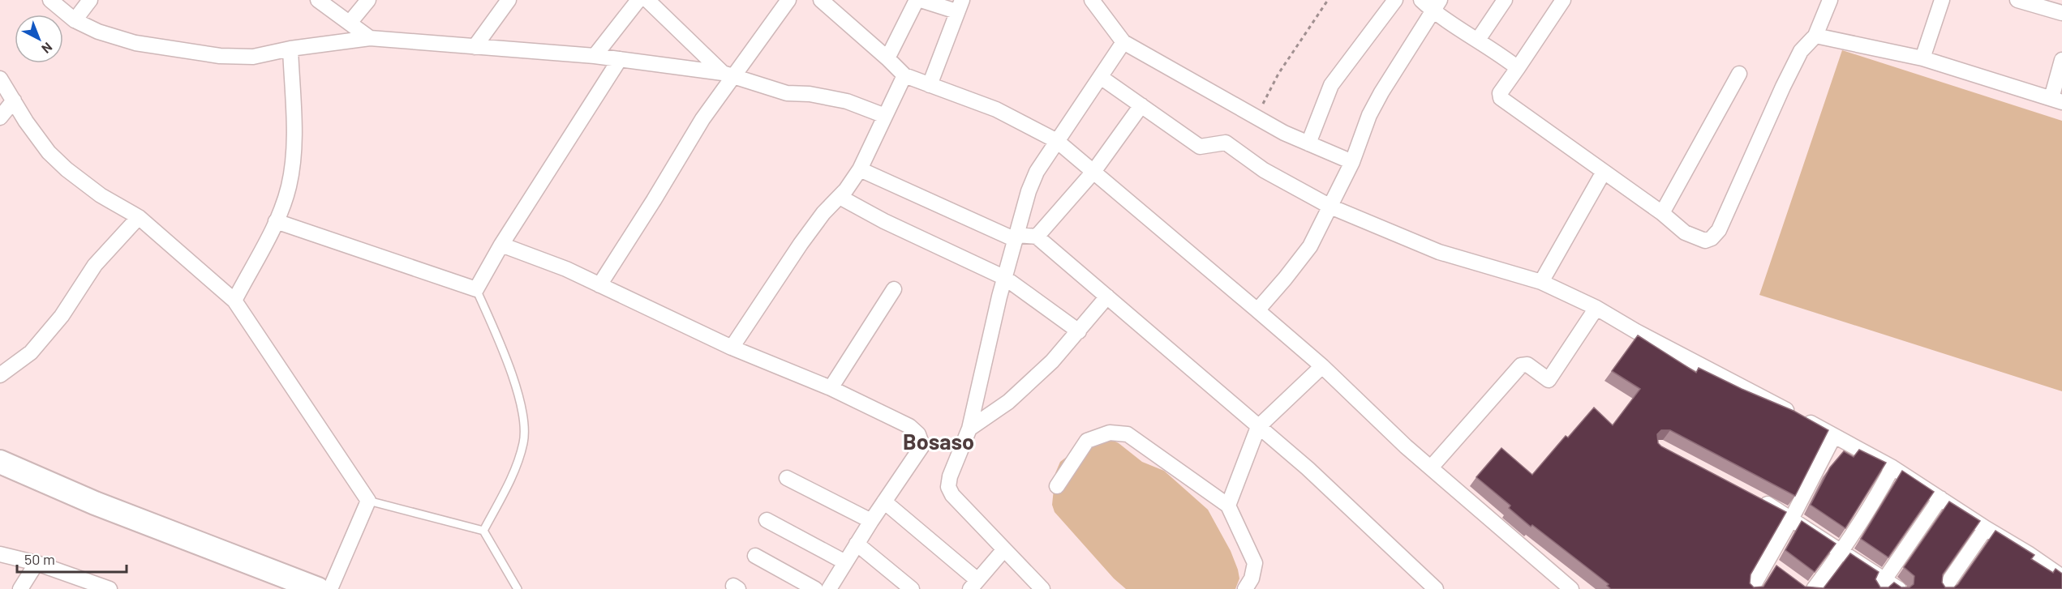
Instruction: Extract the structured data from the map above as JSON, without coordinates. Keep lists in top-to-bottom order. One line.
{"districts":["Bosaso"],"scale_bar":"50 m","north":"bottom right"}
